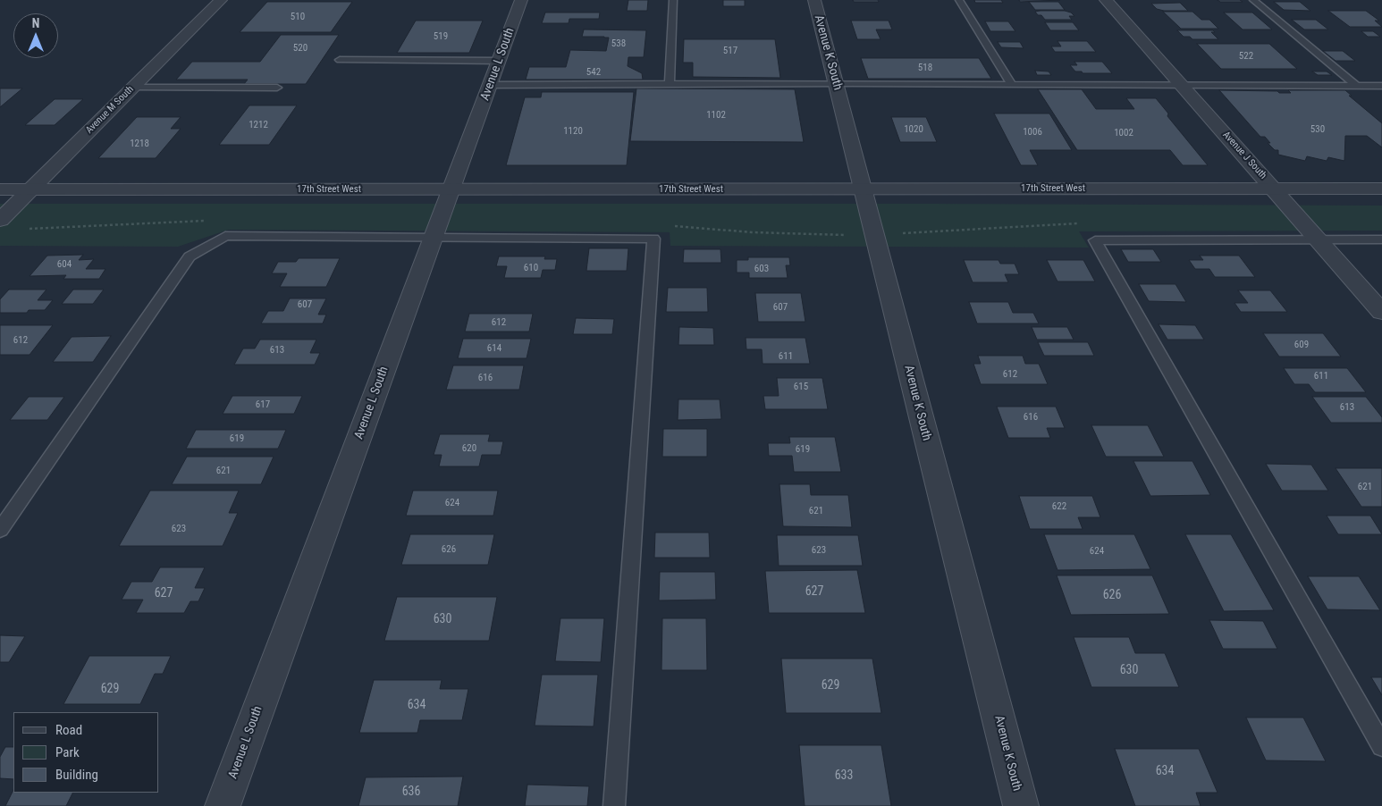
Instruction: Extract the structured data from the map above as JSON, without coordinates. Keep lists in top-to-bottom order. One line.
{"streets":{"street":["Avenue K South","Avenue L South","Avenue M South","Avenue J South","17th Street West"]},"crossings":[["Avenue K South","17th Street West"],["Avenue L South","17th Street West"],["Avenue M South","17th Street West"],["Avenue J South","17th Street West"]],"house_numbers":["510","519","538","520","517","522","518","542","1102","1212","1020","530","1120","1006","1002","1218","604","610","603","607","607","612","612","609","614","613","611","612","611","616","615","617","613","616","619","620","619","621","621","624","622","621","623","626","623","624","627","627","626","630","630","629","629","634","634","633","636"],"legend":["Road","Park","Building"],"north":"top"}
